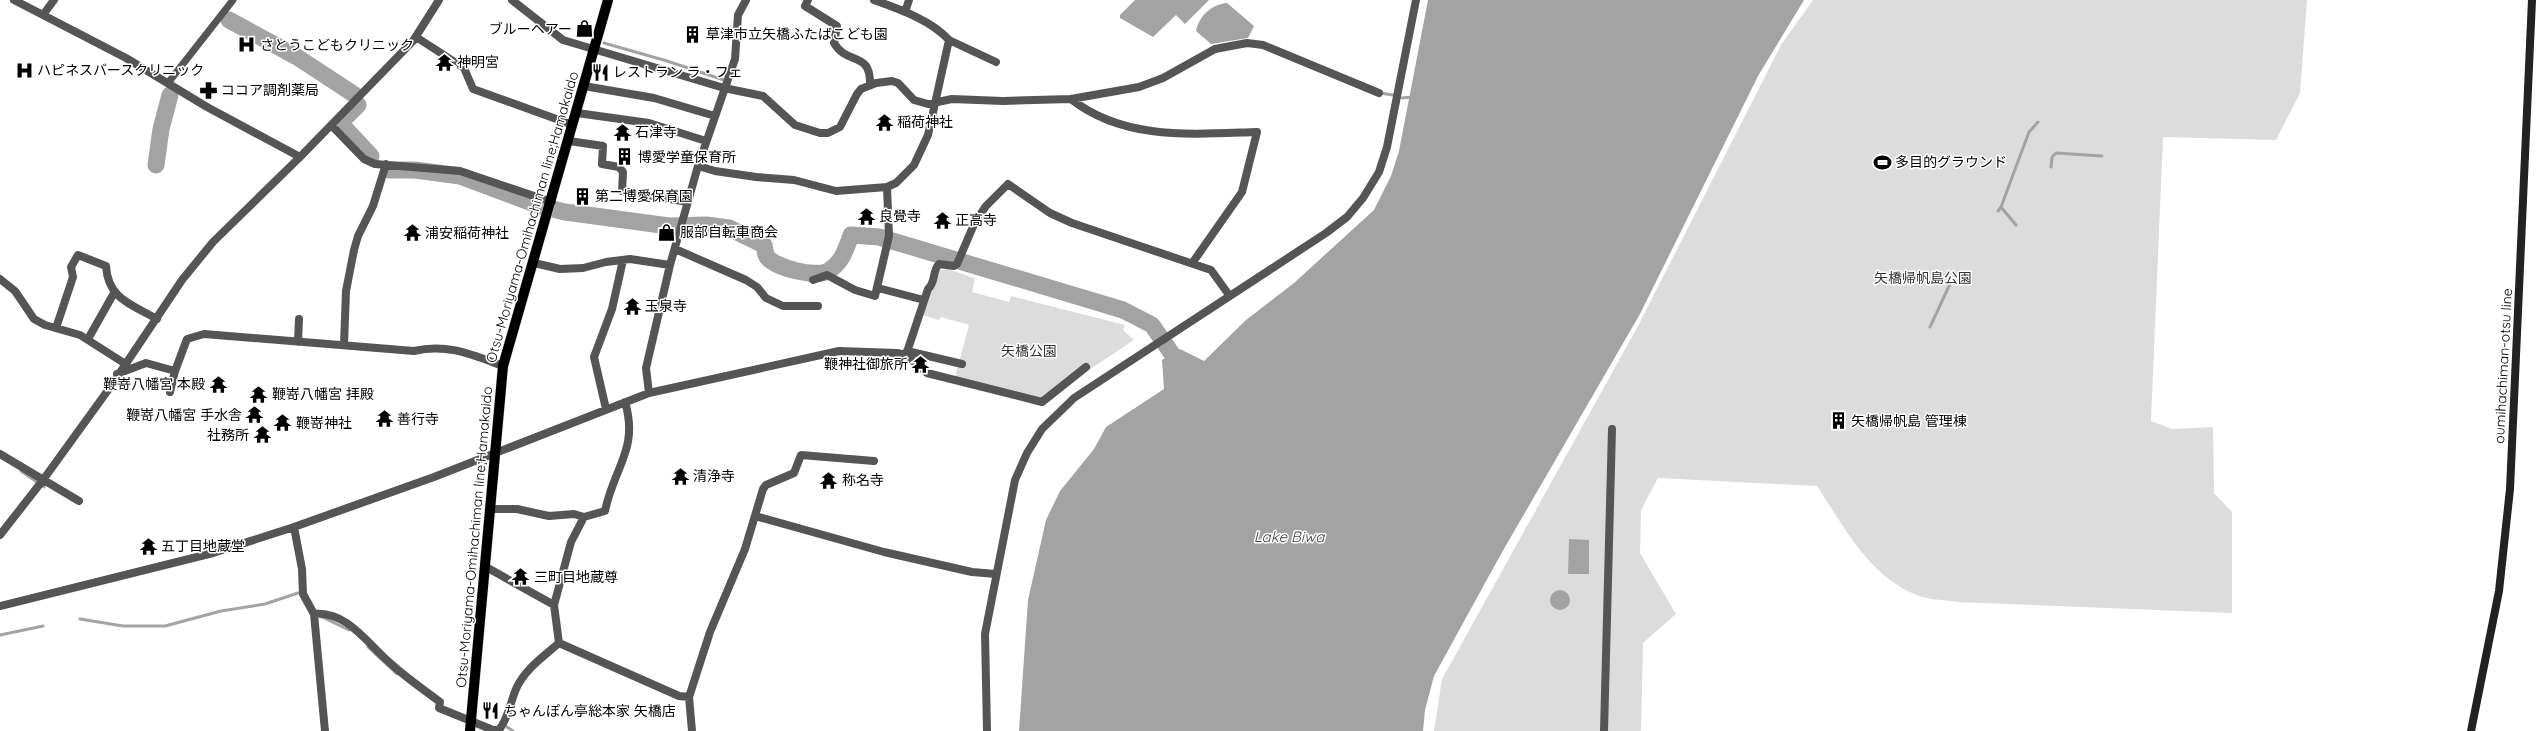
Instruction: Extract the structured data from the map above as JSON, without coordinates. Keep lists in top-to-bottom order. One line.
{"streets":{"main road":["Otsu-Moriyama-Omihachiman line;Hamakaido","oumihachiman-otsu line"]},"water":["Lake Biwa"],"parks":["矢橋帰帆島公園","矢橋公園"],"places":{"shop":["ブルーヘアー","服部自転車商会"],"building":["草津市立矢橋ふたばこども園","博愛学童保育所","第二博愛保育園","矢橋帰帆島 管理棟"],"hospital":["さとうこどもクリニック","ハピネスバースクリニック"],"temple":["神明宮","稲荷神社","石津寺","良覺寺","正高寺","浦安稲荷神社","玉泉寺","鞭神社御旅所","鞭嵜八幡宮 本殿","鞭嵜八幡宮 拝殿","鞭嵜八幡宮 手水舎","善行寺","鞭嵜神社","社務所","清浄寺","称名寺","五丁目地蔵堂","三町目地蔵尊"],"restaurant":["レストラン ラ・フェ","ちゃんぽん亭総本家 矢橋店"],"pharmacy":["ココア調剤薬局"],"sports":["多目的グラウンド"]}}
